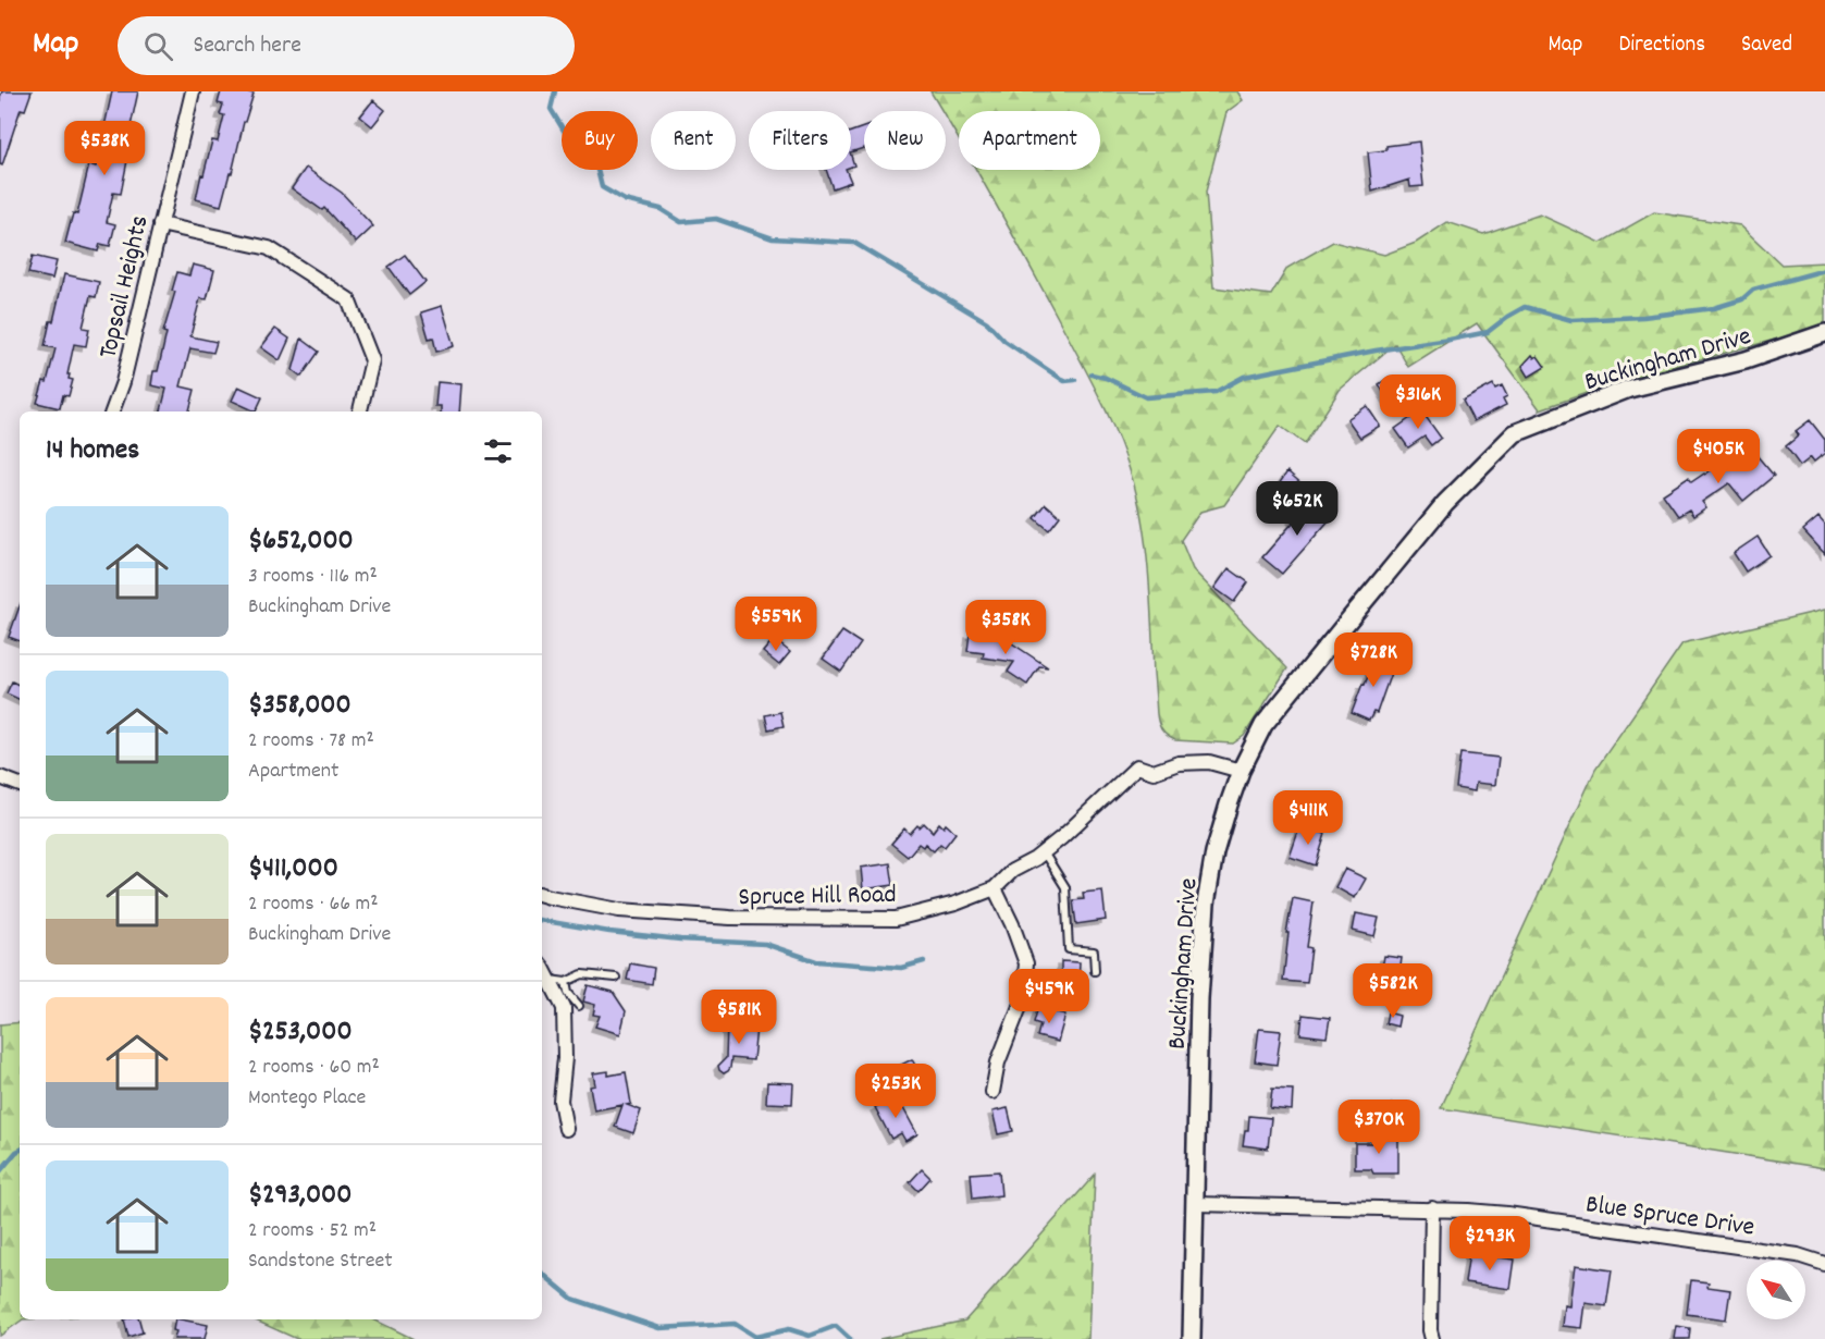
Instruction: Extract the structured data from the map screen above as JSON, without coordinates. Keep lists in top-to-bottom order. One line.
{"streets":{"street":["Topsail Heights","Buckingham Drive","Spruce Hill Road","Blue Spruce Drive"]},"crossings":[["Buckingham Drive","Spruce Hill Road"],["Buckingham Drive","Blue Spruce Drive"]],"north":"top left","page":{"header":"Map","search":"Search here","nav":["Map","Directions","Saved"],"chip":["Buy","Rent","Filters","New","Apartment"],"price":["$538K","$316K","$405K","$652K","$559K","$358K","$728K","$411K","$582K","$459K","$581K","$253K","$370K","$293K"],"heading":"14 homes","list":[{"name":"$652,000","note":"3 rooms · 116 m² · Buckingham Drive"},{"name":"$358,000","note":"2 rooms · 78 m² · Apartment"},{"name":"$411,000","note":"2 rooms · 66 m² · Buckingham Drive"},{"name":"$253,000","note":"2 rooms · 60 m² · Montego Place"},{"name":"$293,000","note":"2 rooms · 52 m² · Sandstone Street"}]}}
